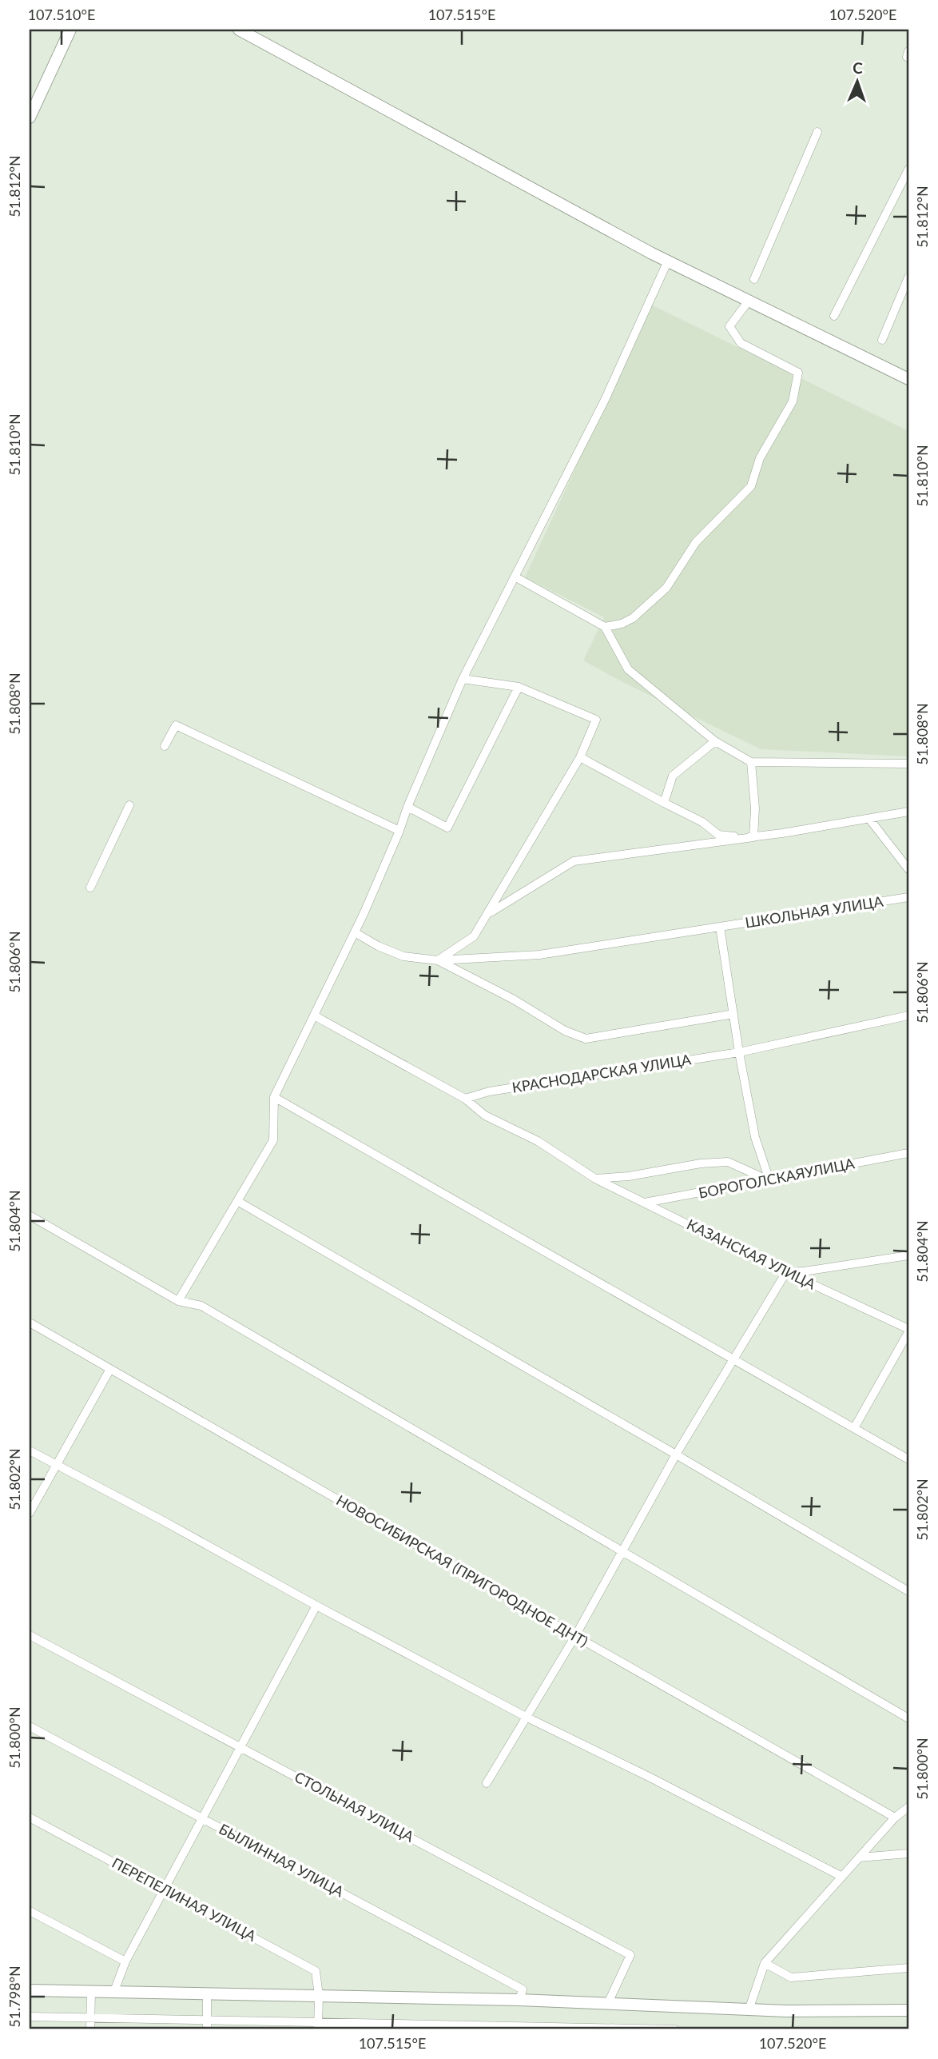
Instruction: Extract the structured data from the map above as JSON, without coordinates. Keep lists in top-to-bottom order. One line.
{"streets":{"street":["ШКОЛЬНАЯ УЛИЦА","КРАСНОДАРСКАЯ УЛИЦА","БОРОГОЛСКАЯУЛИЦА","КАЗАНСКАЯ УЛИЦА","НОВОСИБИРСКАЯ (ПРИГОРОДНОЕ ДНТ)","СТОЛЬНАЯ УЛИЦА","БЫЛИННАЯ УЛИЦА","ПЕРЕПЕЛИНАЯ УЛИЦА"]},"crossings":[["КРАСНОДАРСКАЯ УЛИЦА","КАЗАНСКАЯ УЛИЦА"],["БОРОГОЛСКАЯУЛИЦА","КАЗАНСКАЯ УЛИЦА"]],"north":"top","coordinates":["107.510°E","107.515°E","107.520°E","51.812°N","51.810°N","51.808°N","51.806°N","51.804°N","51.802°N","51.800°N","51.798°N"]}
